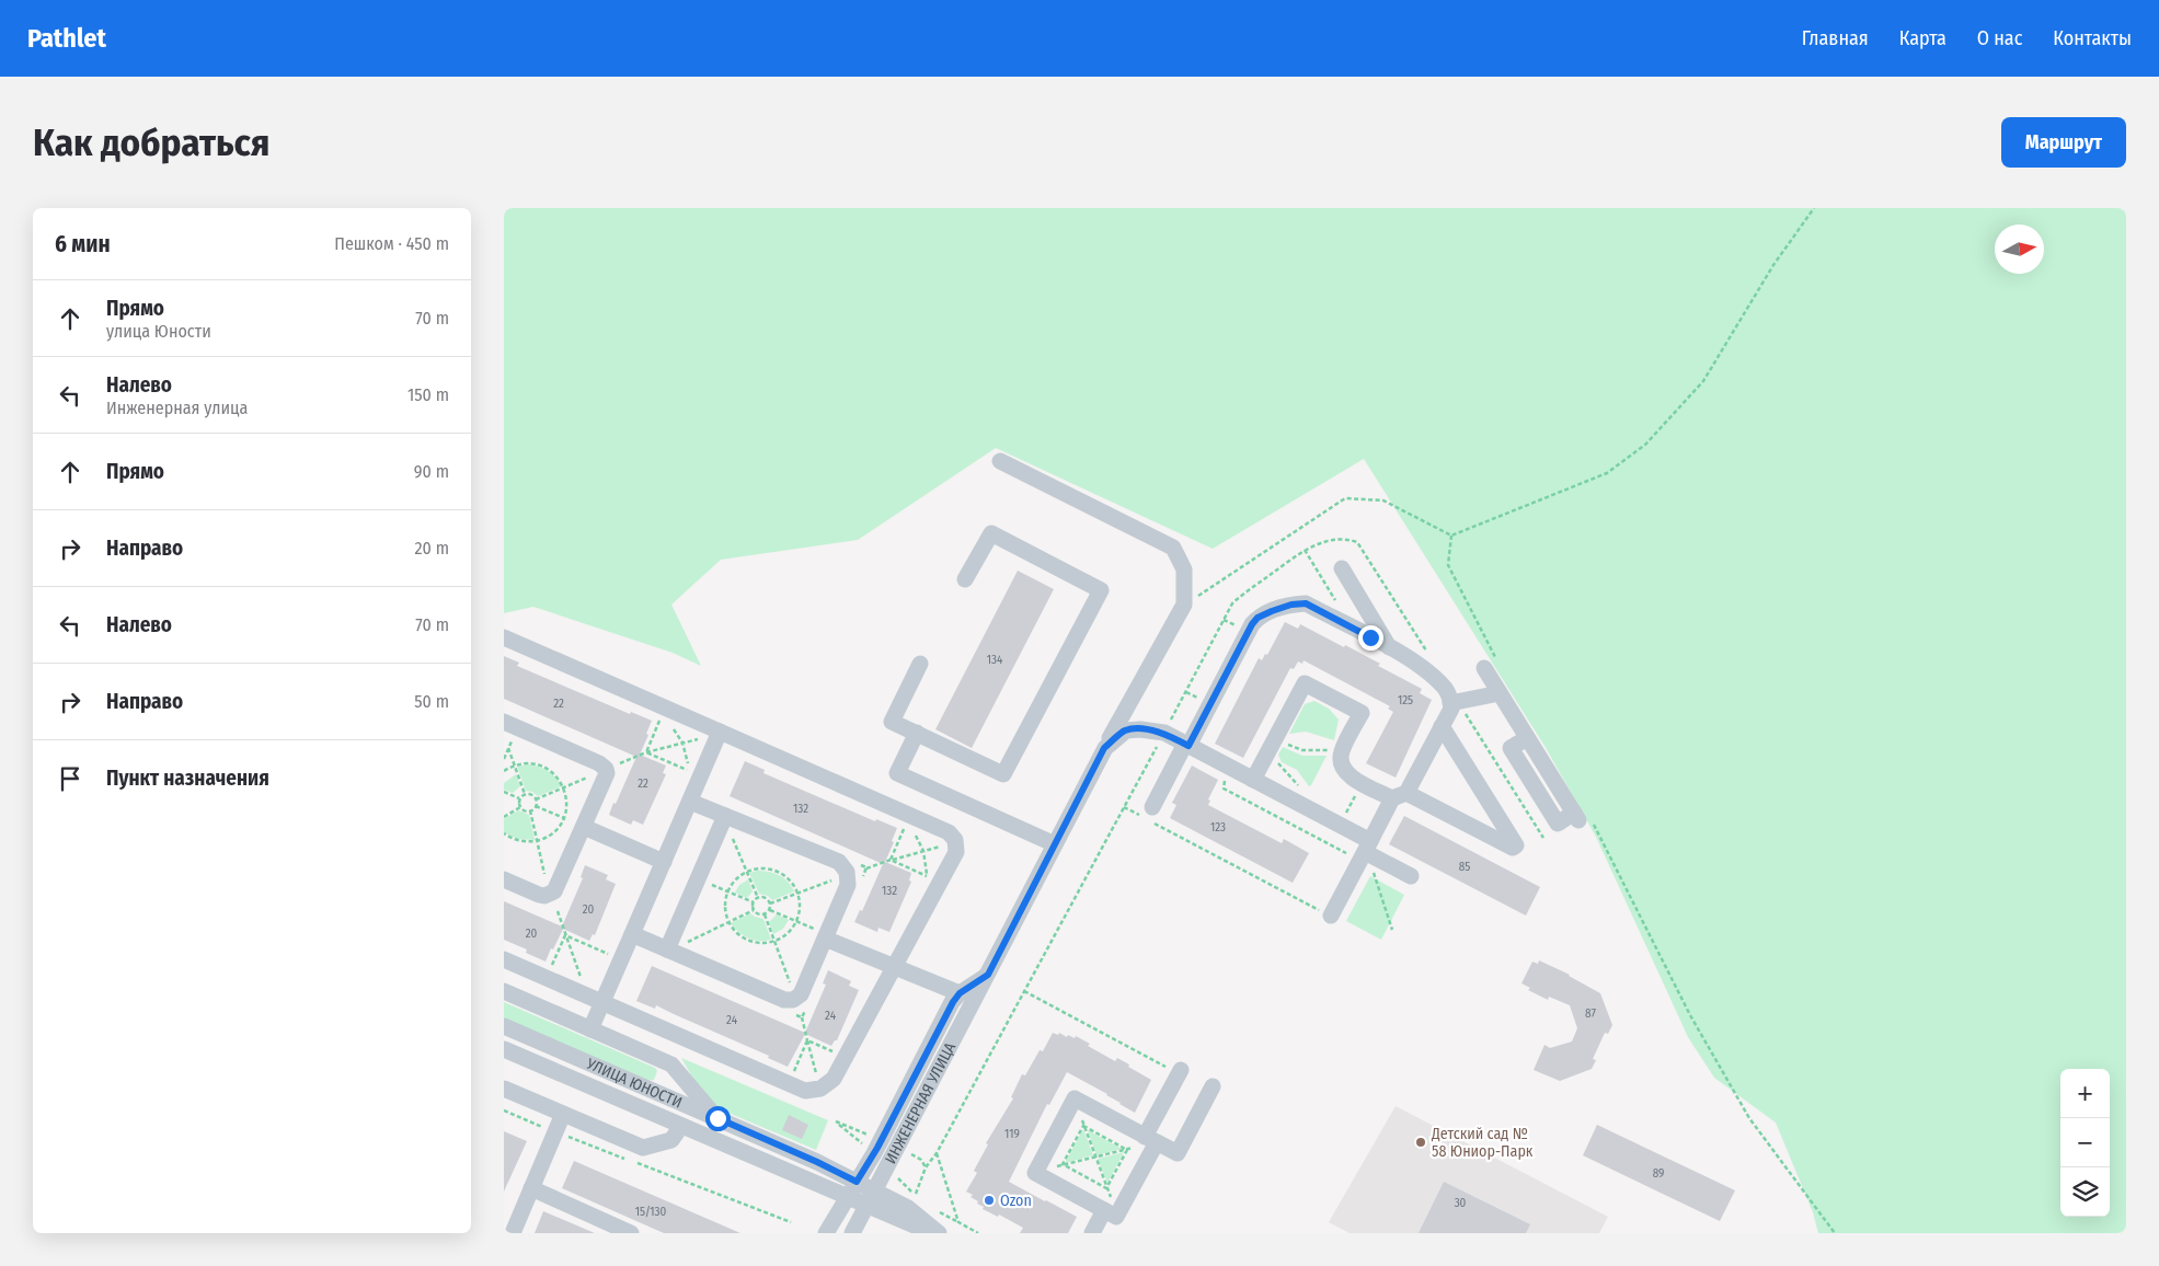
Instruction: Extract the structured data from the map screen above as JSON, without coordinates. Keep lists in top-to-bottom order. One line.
{"streets":{"street":["УЛИЦА ЮНОСТИ","ИНЖЕНЕРНАЯ УЛИЦА"]},"crossings":[["УЛИЦА ЮНОСТИ","ИНЖЕНЕРНАЯ УЛИЦА"]],"places":["Детский сад № 58 Юниор-Парк","Ozon"],"house_numbers":["134","125","22","22","132","123","85","132","20","20","87","24","24","119","89","30","15/130"],"north":"right","page":{"header":"Pathlet","nav":["Главная","Карта","О нас","Контакты"],"buttons":"Маршрут","title":"Как добраться","heading":["6 мин","Пешком · 450 m"],"list":[["Прямо","улица Юности","70 m"],["Налево","Инженерная улица","150 m"],["Прямо","90 m"],["Направо","20 m"],["Налево","70 m"],["Направо","50 m"],"Пункт назначения"],"map_buttons":["+","−"]}}
